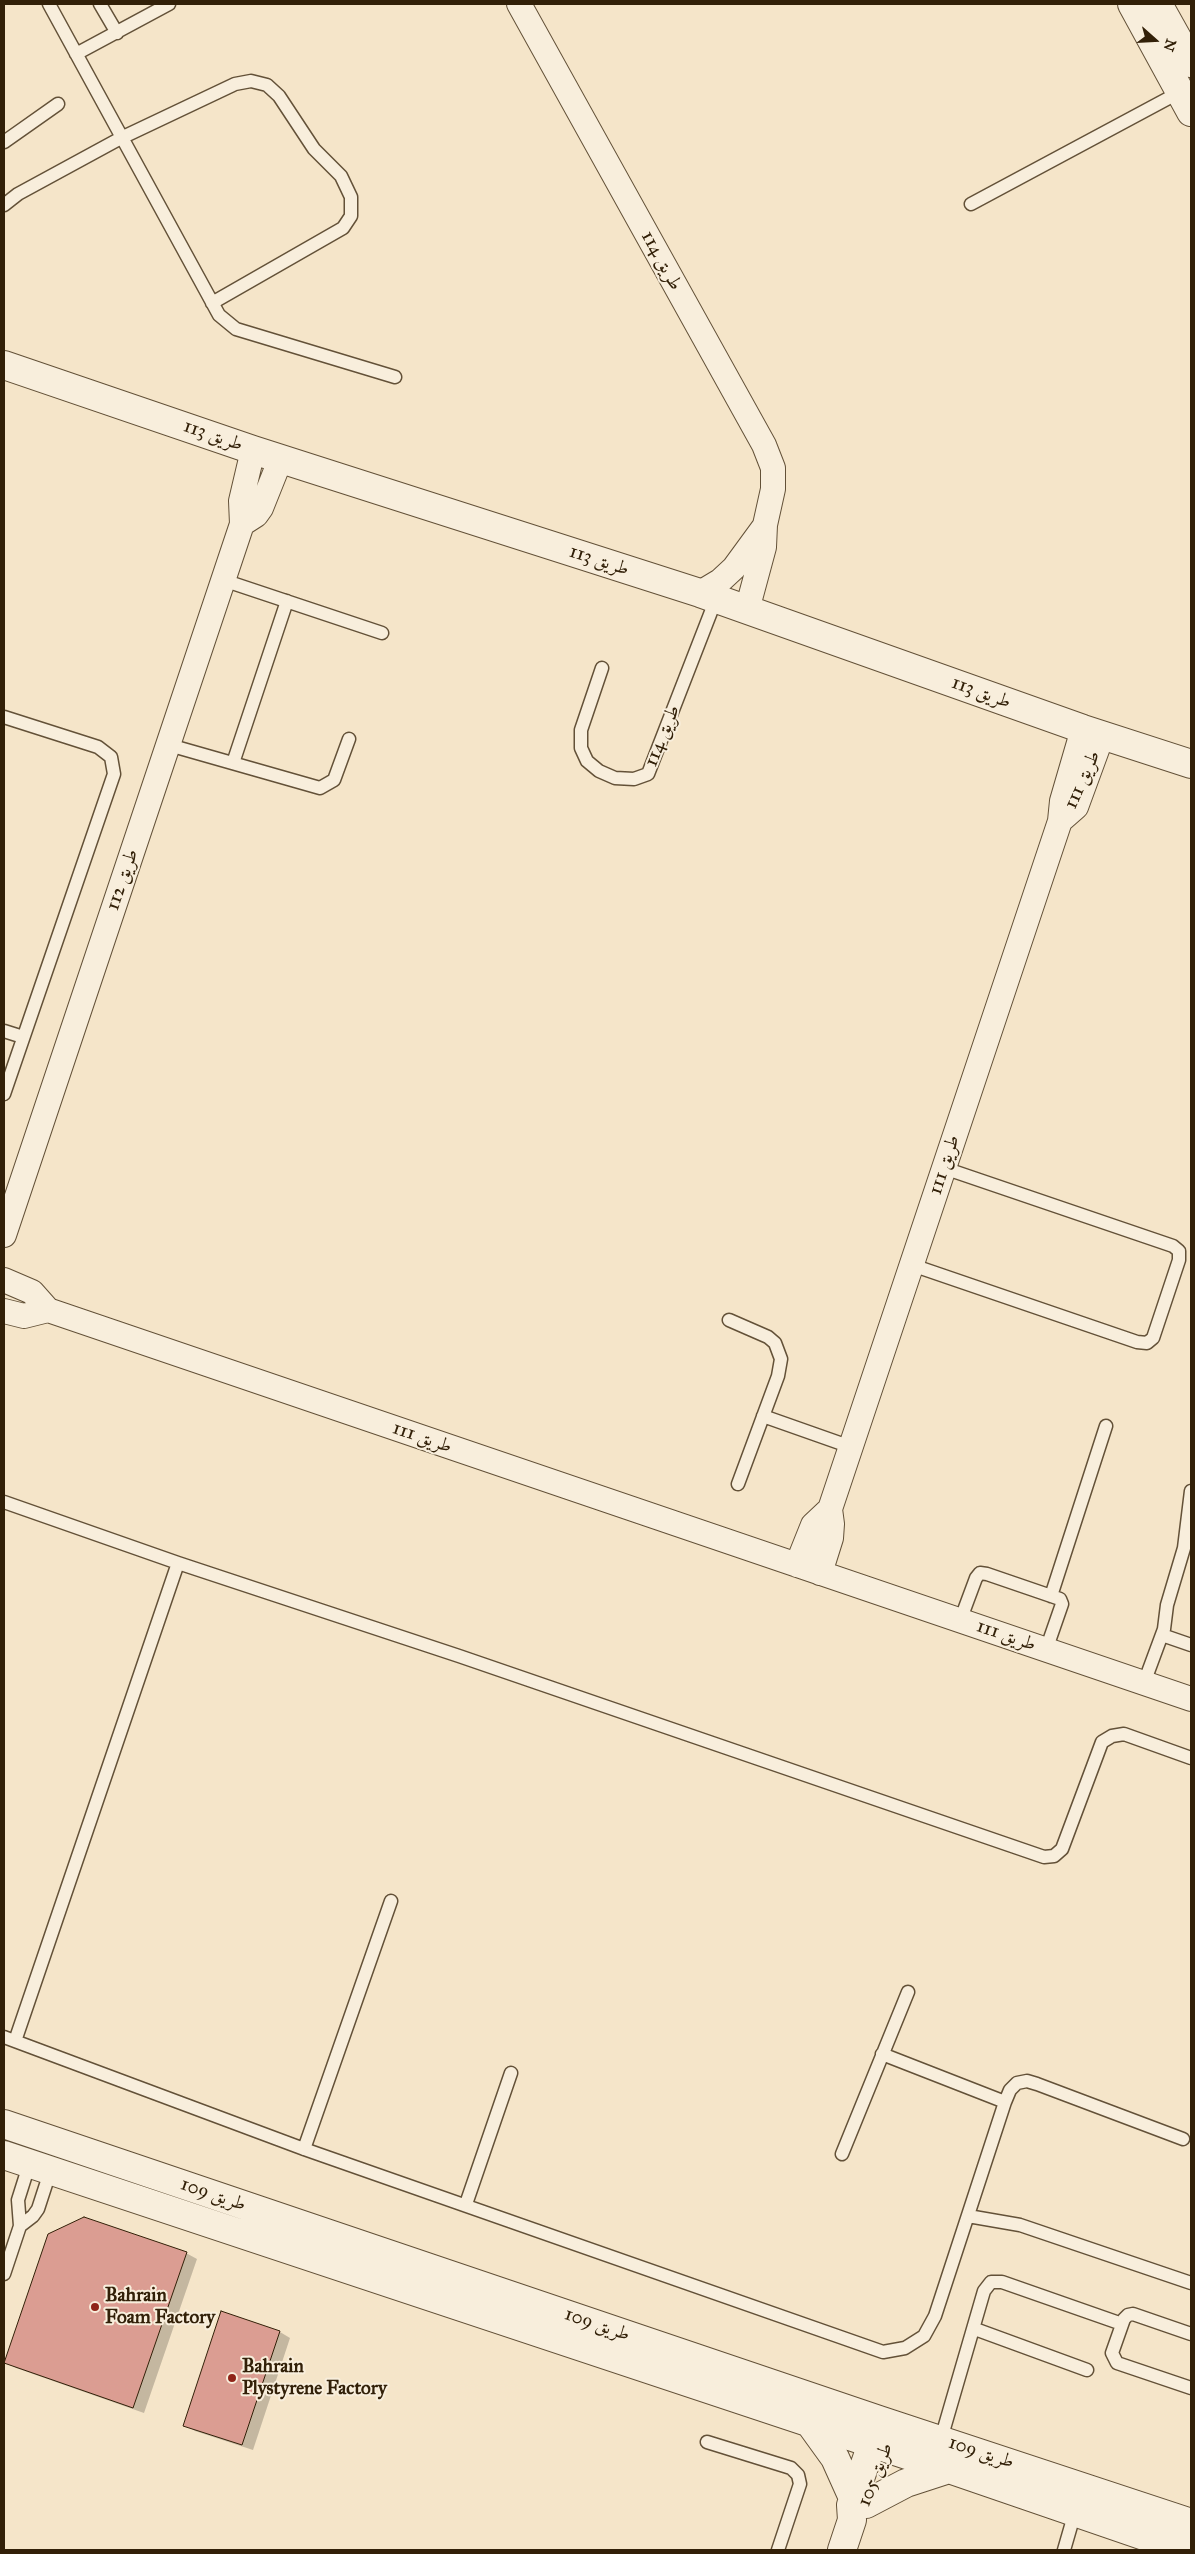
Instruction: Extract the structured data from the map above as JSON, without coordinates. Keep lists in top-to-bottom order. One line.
{"streets":{"street":["طريق 114","طريق 113","طريق 111","طريق 112","طريق 109","طريق 105"]},"crossings":[["طريق 114","طريق 113"],["طريق 113","طريق 111"],["طريق 113","طريق 112"],["طريق 109","طريق 105"]],"places":["Bahrain Foam Factory","Bahrain Plystyrene Factory"],"north":"right"}
